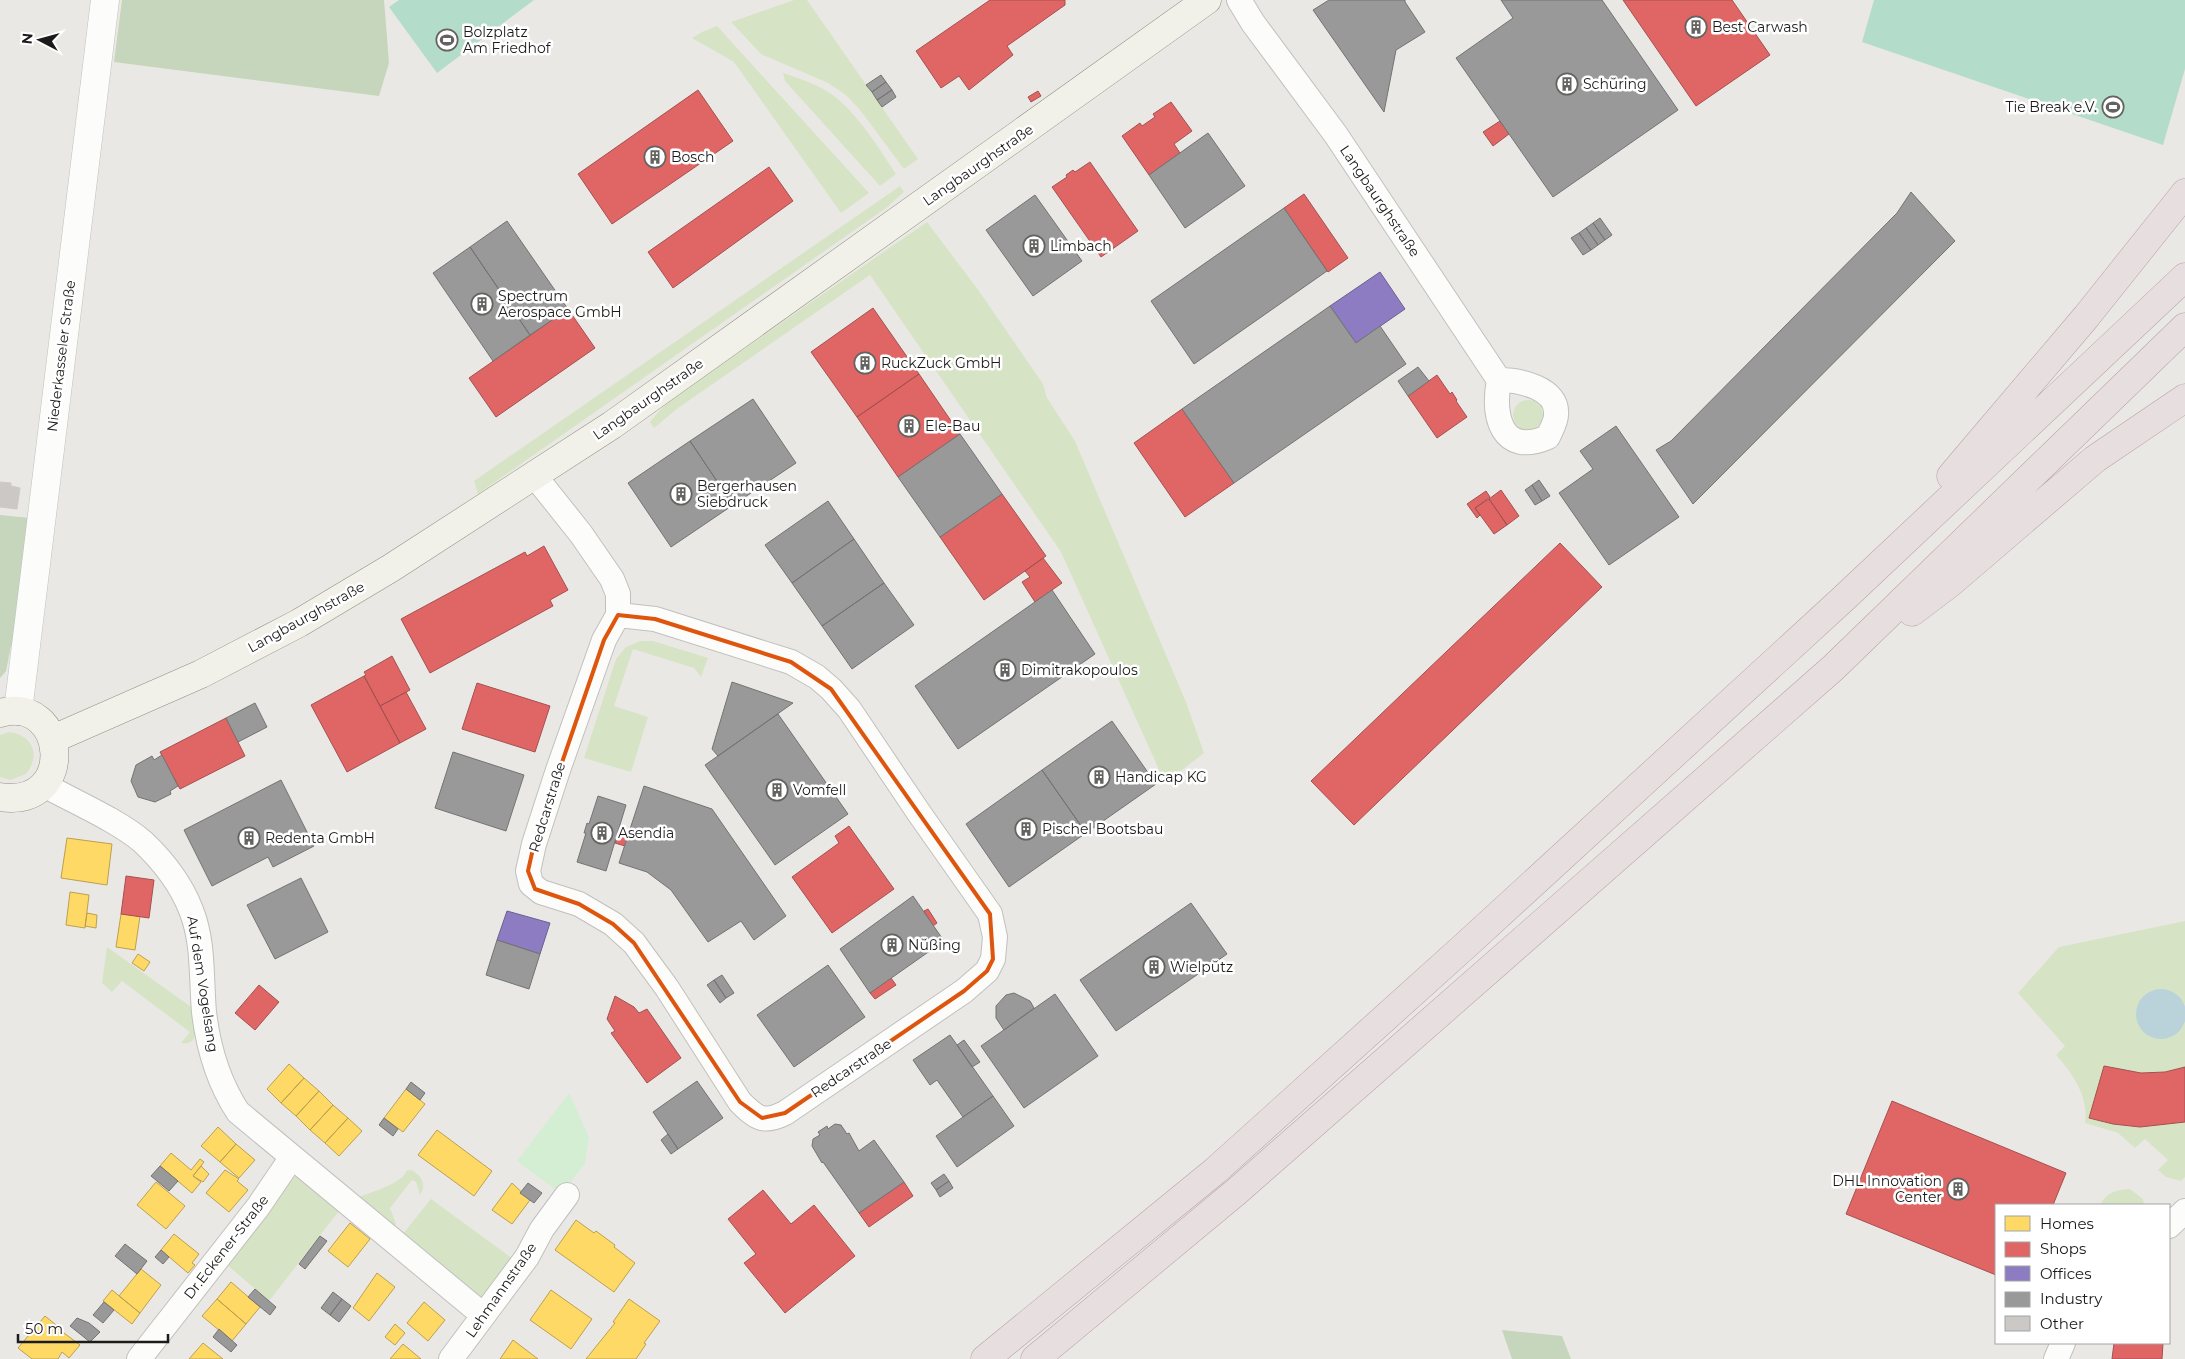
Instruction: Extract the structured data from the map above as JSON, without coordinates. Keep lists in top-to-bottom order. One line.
{"streets":{"main road":["Langbaurghstraße"],"street":["Niederkasseler Straße","Redcarstraße","Auf dem Vogelsang","Dr.Eckener-Straße","Lehmannstraße"]},"crossings":[["Auf dem Vogelsang","Dr.Eckener-Straße"],["Auf dem Vogelsang","Lehmannstraße"]],"places":{"building":["Best Carwash","Schüring","Bosch","Limbach","Spectrum Aerospace GmbH","RuckZuck GmbH","Ele-Bau","Bergerhausen Siebdruck","Dimitrakopoulos","Handicap KG","Vomfell","Pischel Bootsbau","Asendia","Redenta GmbH","Nüßing","Wielpütz","DHL Innovation Center"],"sports":["Bolzplatz Am Friedhof","Tie Break e.V."]},"legend":["Homes","Shops","Offices","Industry","Other"],"scale_bar":"50 m","north":"left"}
